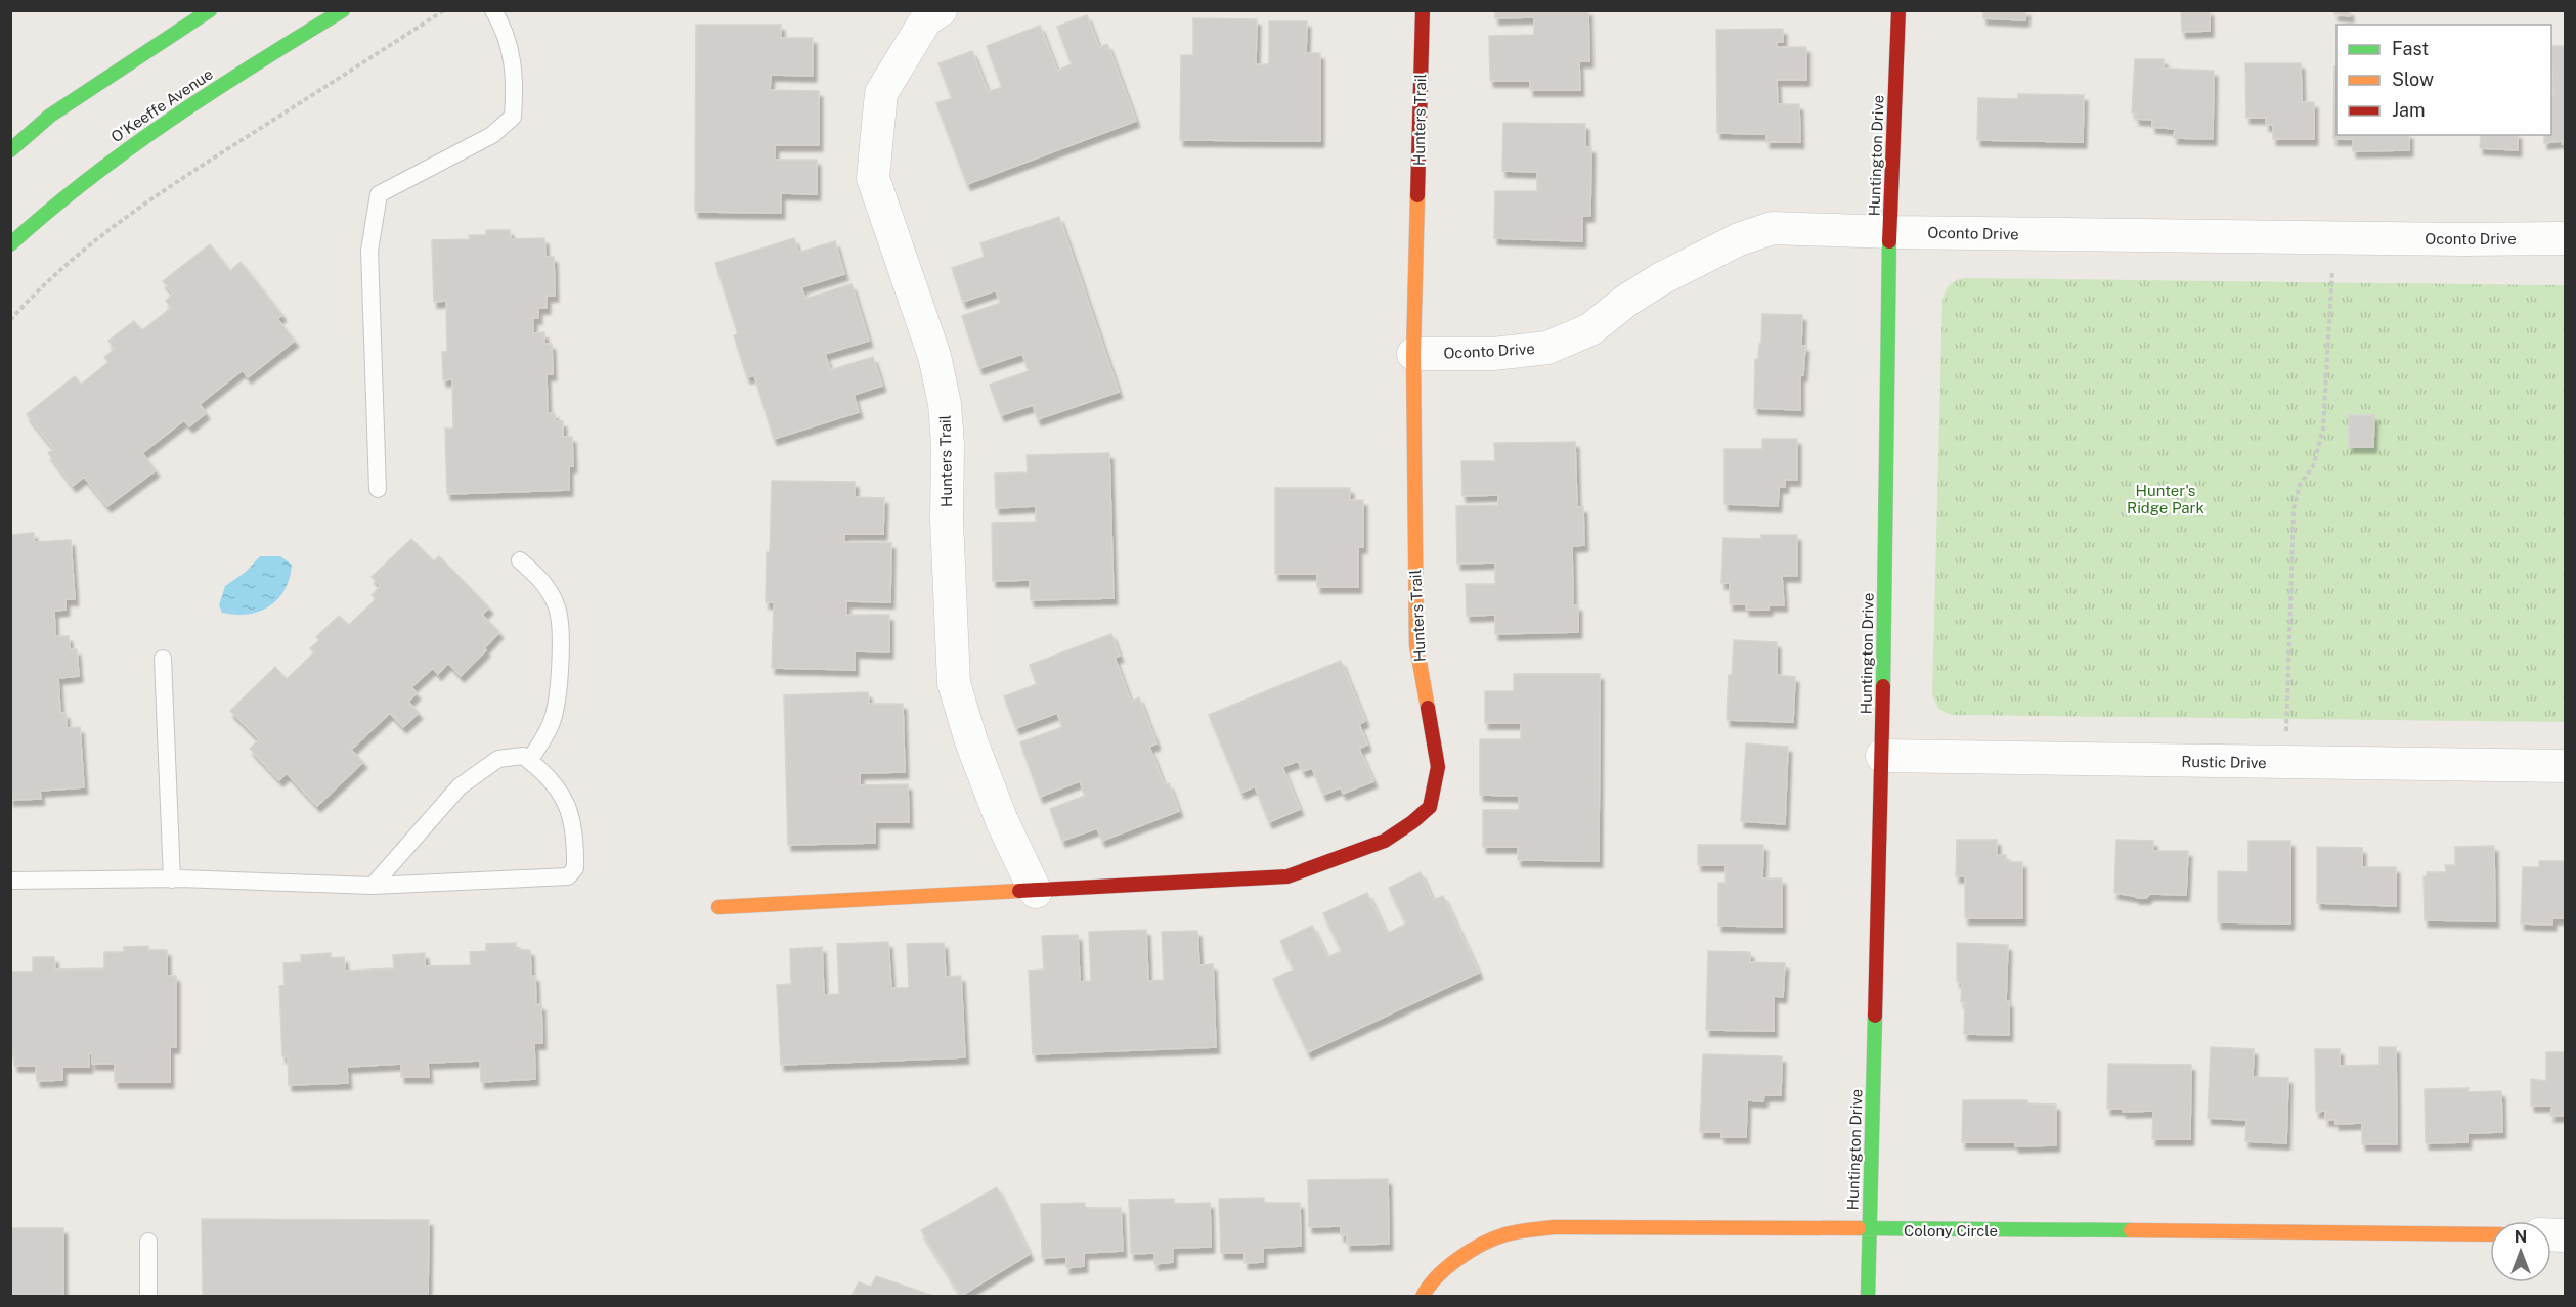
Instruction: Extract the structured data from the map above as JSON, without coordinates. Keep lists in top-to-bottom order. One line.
{"streets":{"street":["O'Keeffe Avenue","Hunters Trail","Huntington Drive","Oconto Drive","Rustic Drive","Colony Circle"]},"crossings":[["Hunters Trail","Oconto Drive"],["Huntington Drive","Oconto Drive"],["Huntington Drive","Rustic Drive"],["Huntington Drive","Colony Circle"]],"parks":["Hunter's Ridge Park"],"legend":["Fast","Slow","Jam"],"north":"top"}
